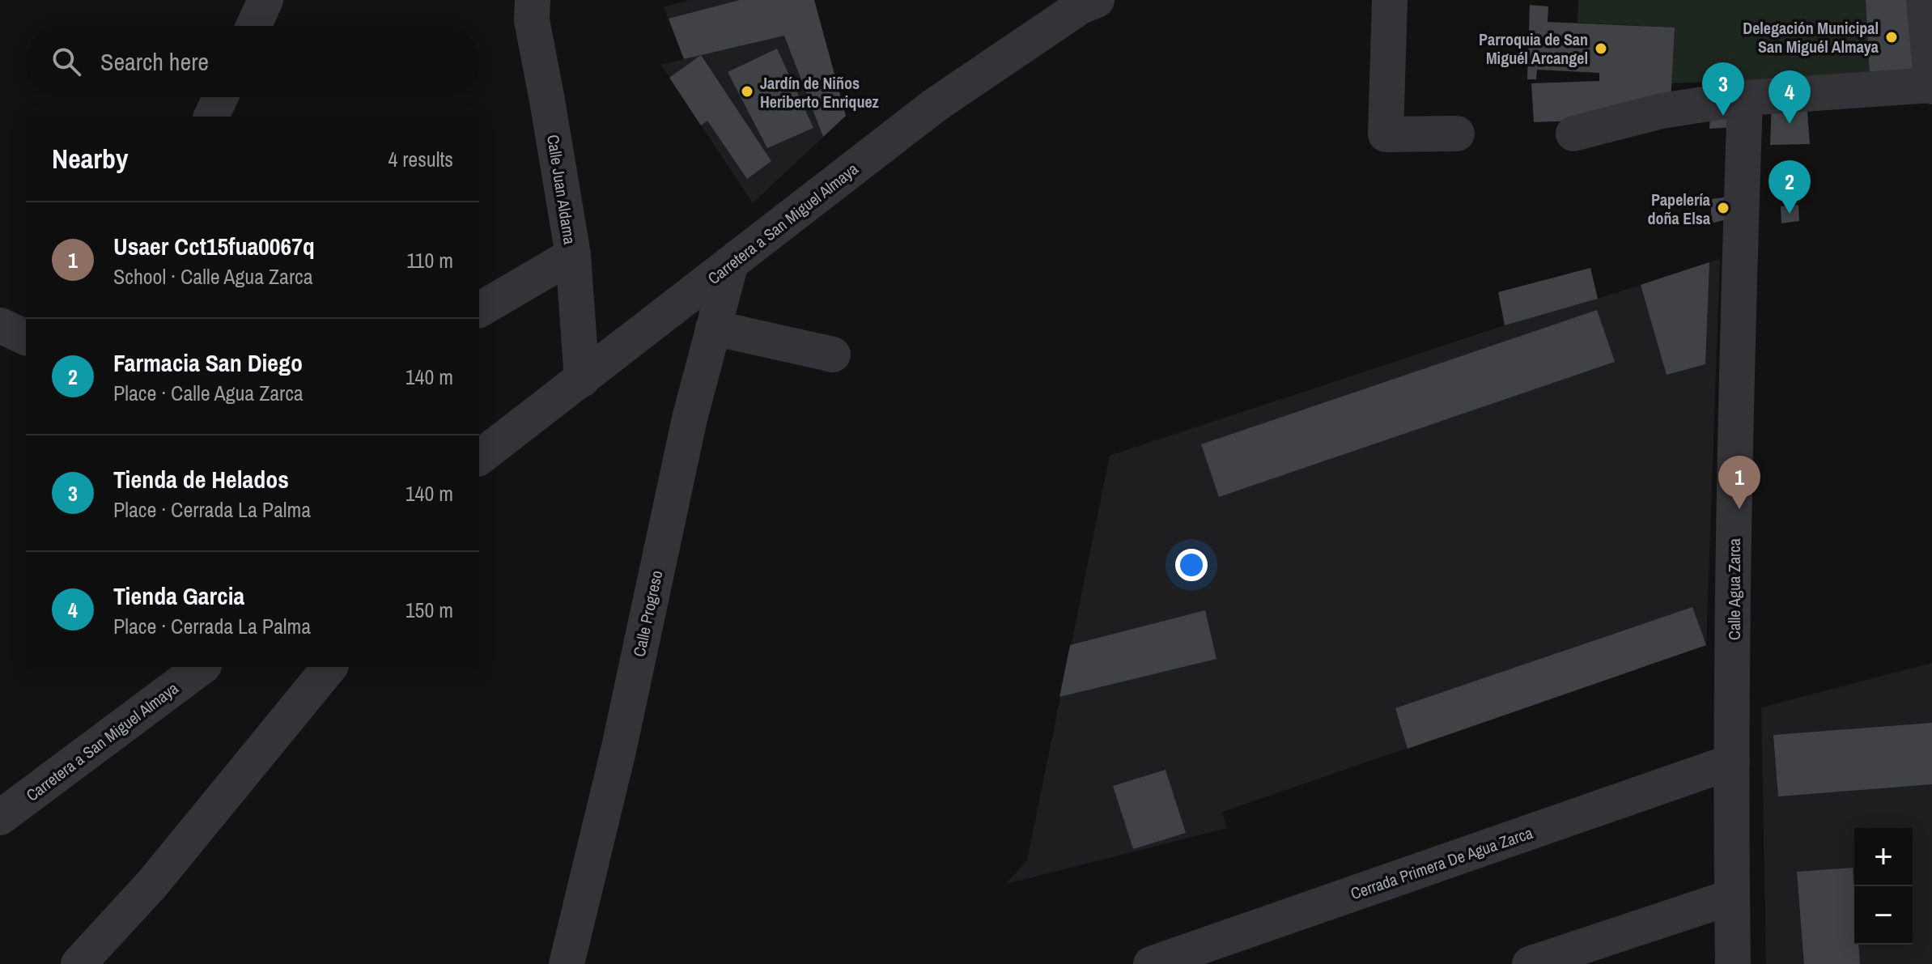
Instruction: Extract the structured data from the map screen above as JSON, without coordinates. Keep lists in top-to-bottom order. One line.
{"streets":{"street":["Calle Juan Aldama","Carretera a San Miguel Almaya","Calle Agua Zarca","Calle Progreso","Cerrada Primera De Agua Zarca"]},"crossings":[["Calle Juan Aldama","Carretera a San Miguel Almaya"],["Carretera a San Miguel Almaya","Calle Progreso"],["Calle Agua Zarca","Cerrada Primera De Agua Zarca"]],"places":["Delegación Municipal San Miguél Almaya","Parroquia de San Miguél Arcangel","Jardín de Niños Heriberto Enriquez","Papelería doña Elsa"],"page":{"search":"Search here","pins":["3","4","2","1"],"heading":["Nearby","4 results"],"list":[{"mark":"1","name":"Usaer Cct15fua0067q","note":"School · Calle Agua Zarca","value":"110 m"},{"mark":"2","name":"Farmacia San Diego","note":"Place · Calle Agua Zarca","value":"140 m"},{"mark":"3","name":"Tienda de Helados","note":"Place · Cerrada La Palma","value":"140 m"},{"mark":"4","name":"Tienda Garcia","note":"Place · Cerrada La Palma","value":"150 m"}],"map_buttons":["+","−"]}}
